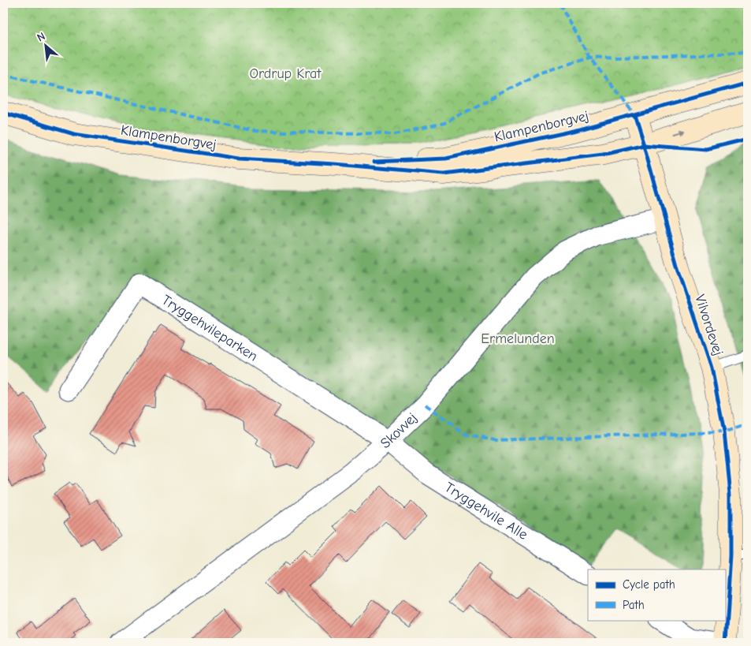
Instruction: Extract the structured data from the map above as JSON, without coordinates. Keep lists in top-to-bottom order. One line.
{"streets":{"street":["Klampenborgvej","Vilvordevej","Tryggehvileparken","Skovvej","Tryggehvile Alle"]},"crossings":[["Klampenborgvej","Vilvordevej"],["Vilvordevej","Skovvej"],["Tryggehvileparken","Skovvej"],["Tryggehvileparken","Tryggehvile Alle"],["Skovvej","Tryggehvile Alle"]],"parks":["Ordrup Krat","Ermelunden"],"legend":["Cycle path","Path"],"north":"top left"}
